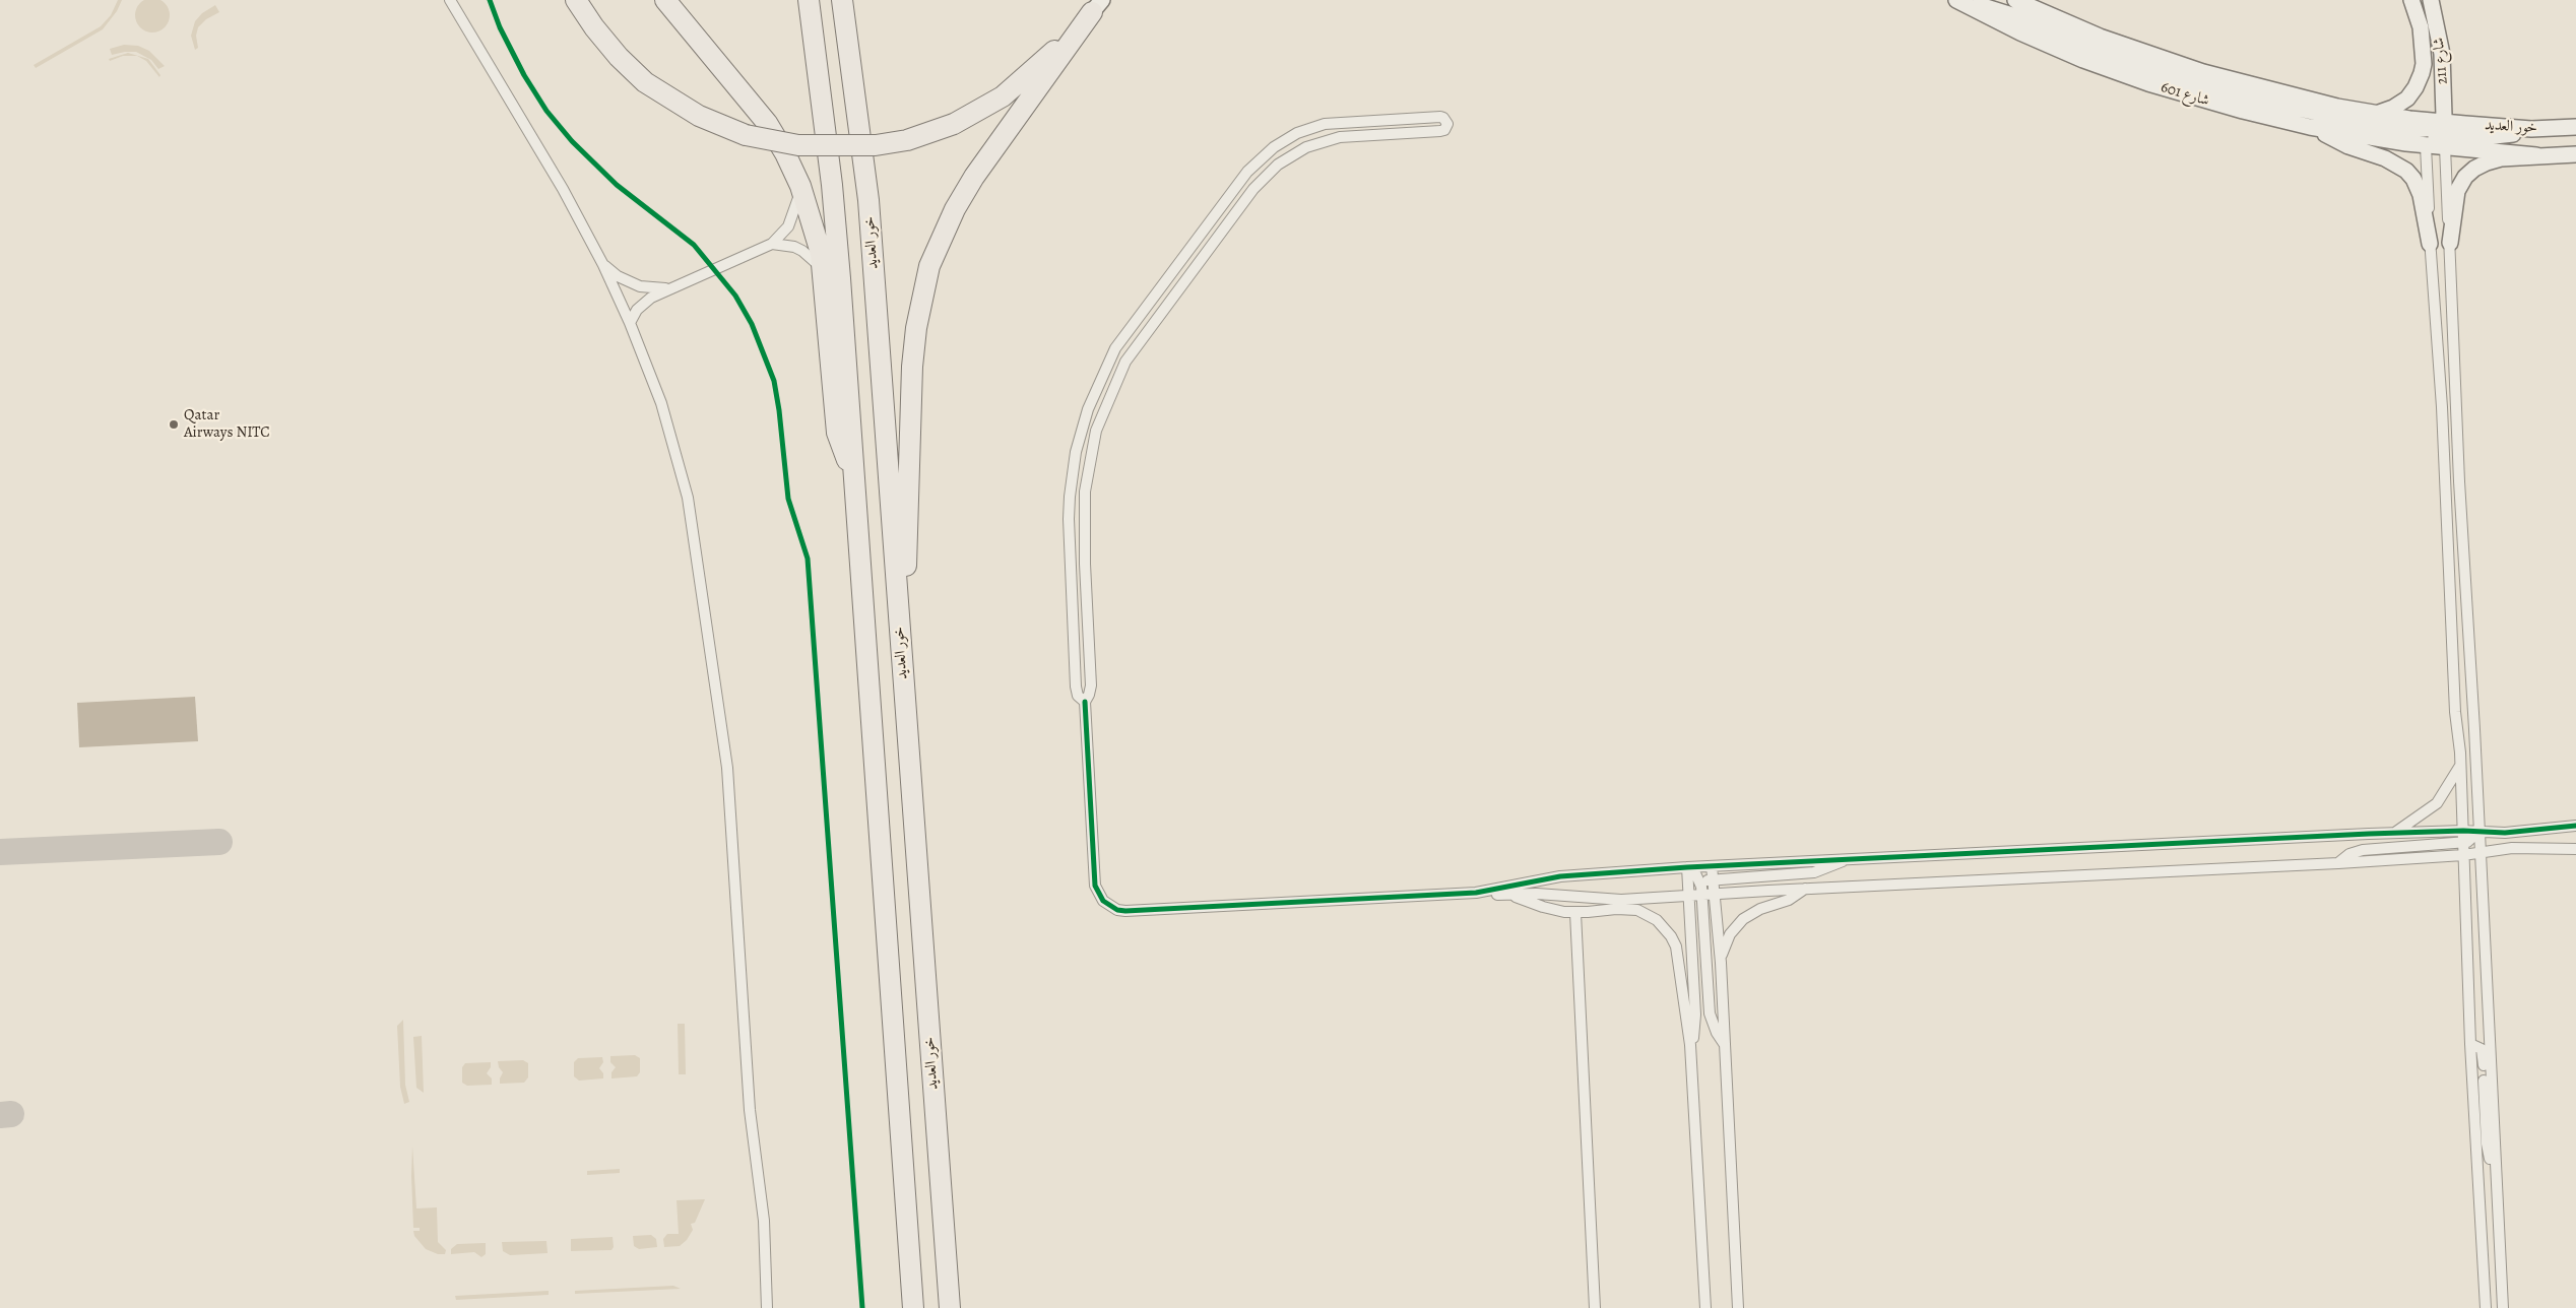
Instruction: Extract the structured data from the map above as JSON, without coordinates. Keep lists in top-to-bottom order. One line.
{"streets":{"highway":["خور العديد"],"main road":["شارع 211","شارع 601"]},"crossings":[["شارع 211","شارع 601"],["شارع 211","خور العديد"],["شارع 601","خور العديد"]],"places":["Qatar Airways NITC"]}
